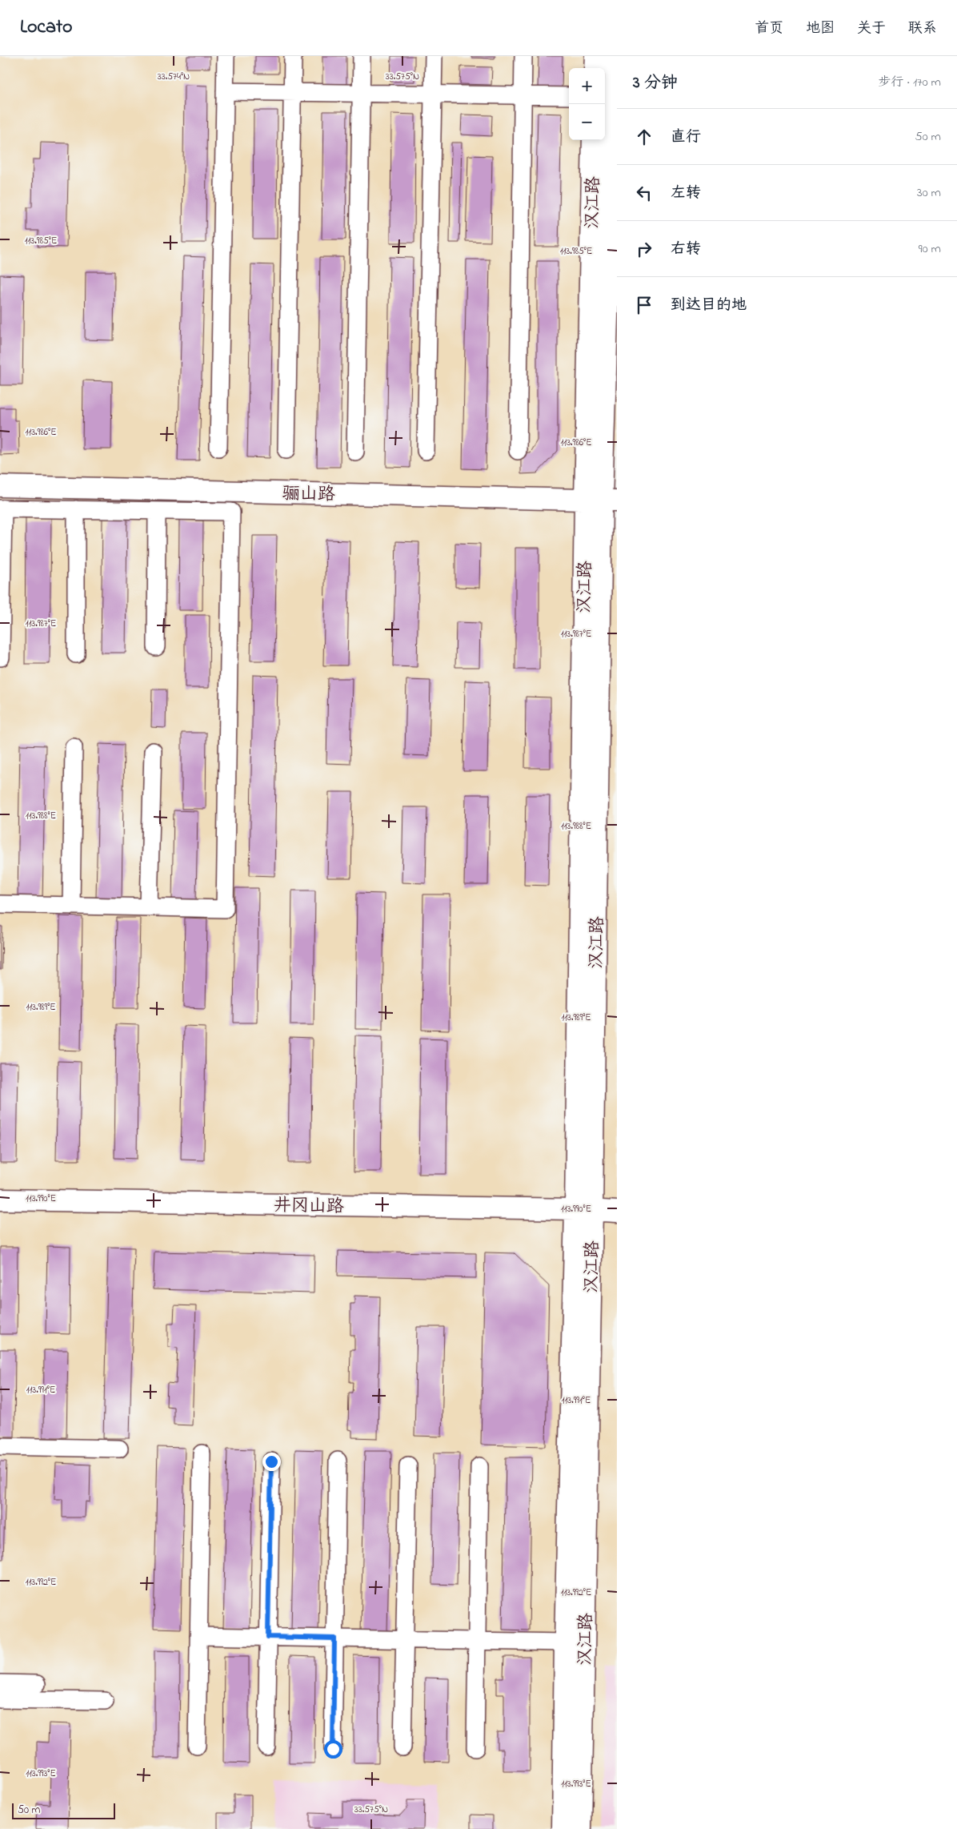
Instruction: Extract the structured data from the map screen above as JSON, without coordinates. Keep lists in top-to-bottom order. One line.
{"streets":{"street":["汉江路","骊山路","井冈山路"]},"crossings":[["汉江路","骊山路"],["汉江路","井冈山路"]],"scale_bar":"50 m","page":{"header":"Locato","nav":["首页","地图","关于","联系"],"heading":["3 分钟","步行 · 170 m"],"map_buttons":["+","−"],"list":[["直行","50 m"],["左转","30 m"],["右转","90 m"],"到达目的地"],"scale":"50 m"},"coordinates":["33.574°N","33.575°N","113.985°E","113.986°E","113.987°E","113.988°E","113.989°E","113.990°E","113.991°E","113.992°E","113.993°E"]}
